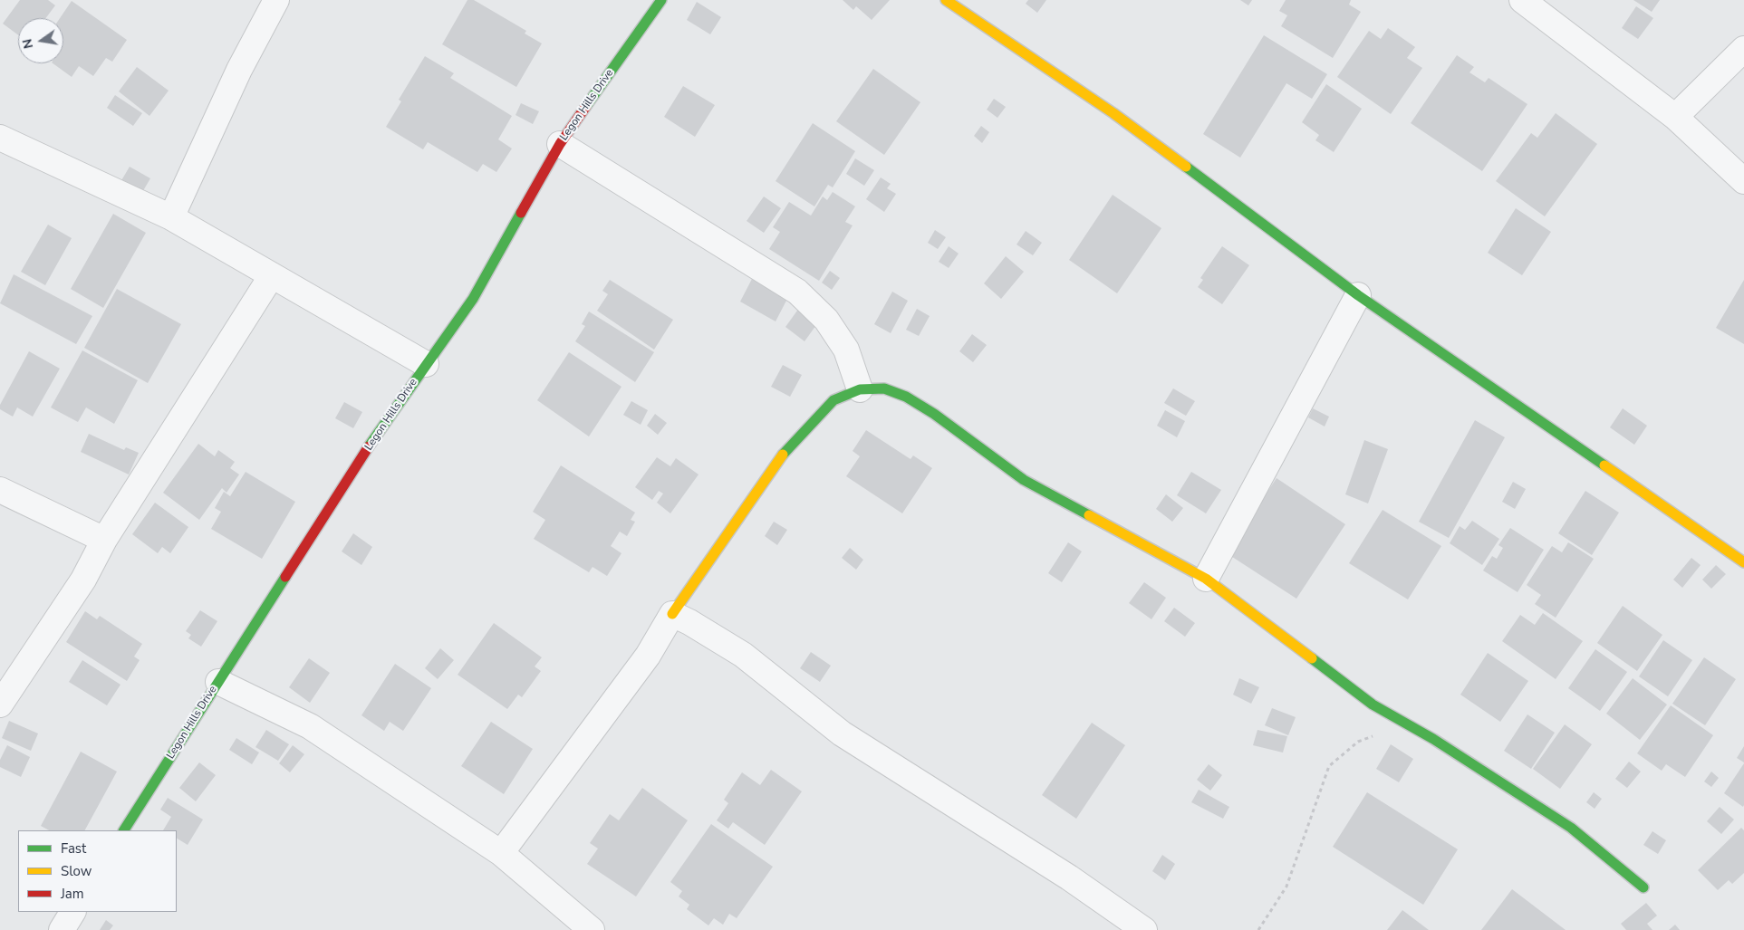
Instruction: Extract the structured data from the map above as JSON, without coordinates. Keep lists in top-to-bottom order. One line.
{"streets":{"street":["Legon Hills Drive"]},"legend":["Fast","Slow","Jam"],"north":"left"}
